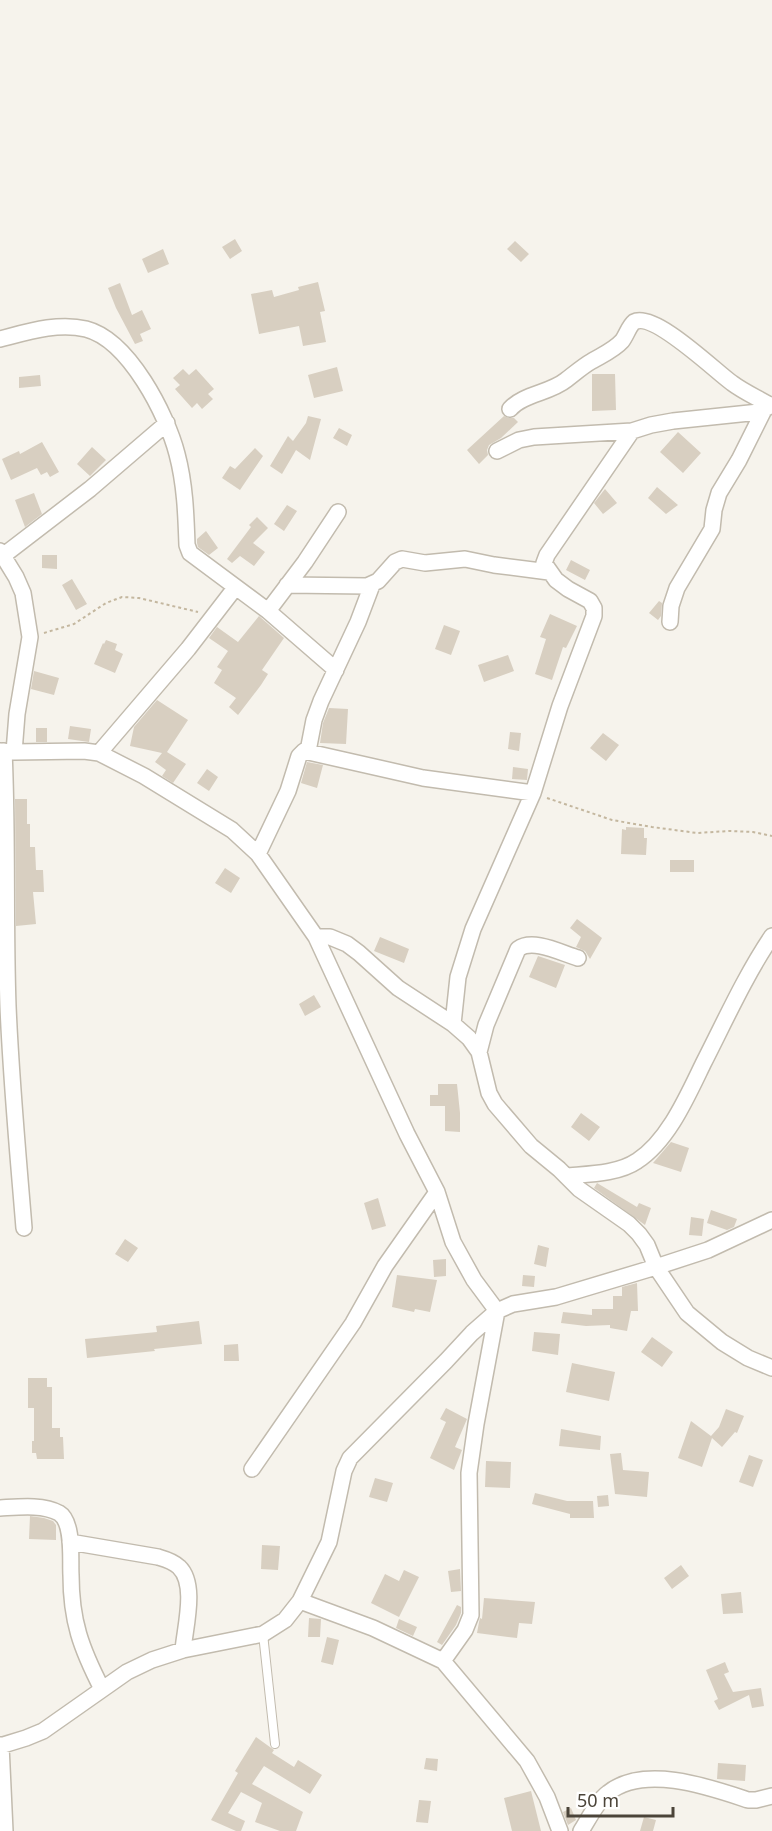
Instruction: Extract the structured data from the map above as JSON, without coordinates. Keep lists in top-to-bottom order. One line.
{"scale_bar":"50 m"}
